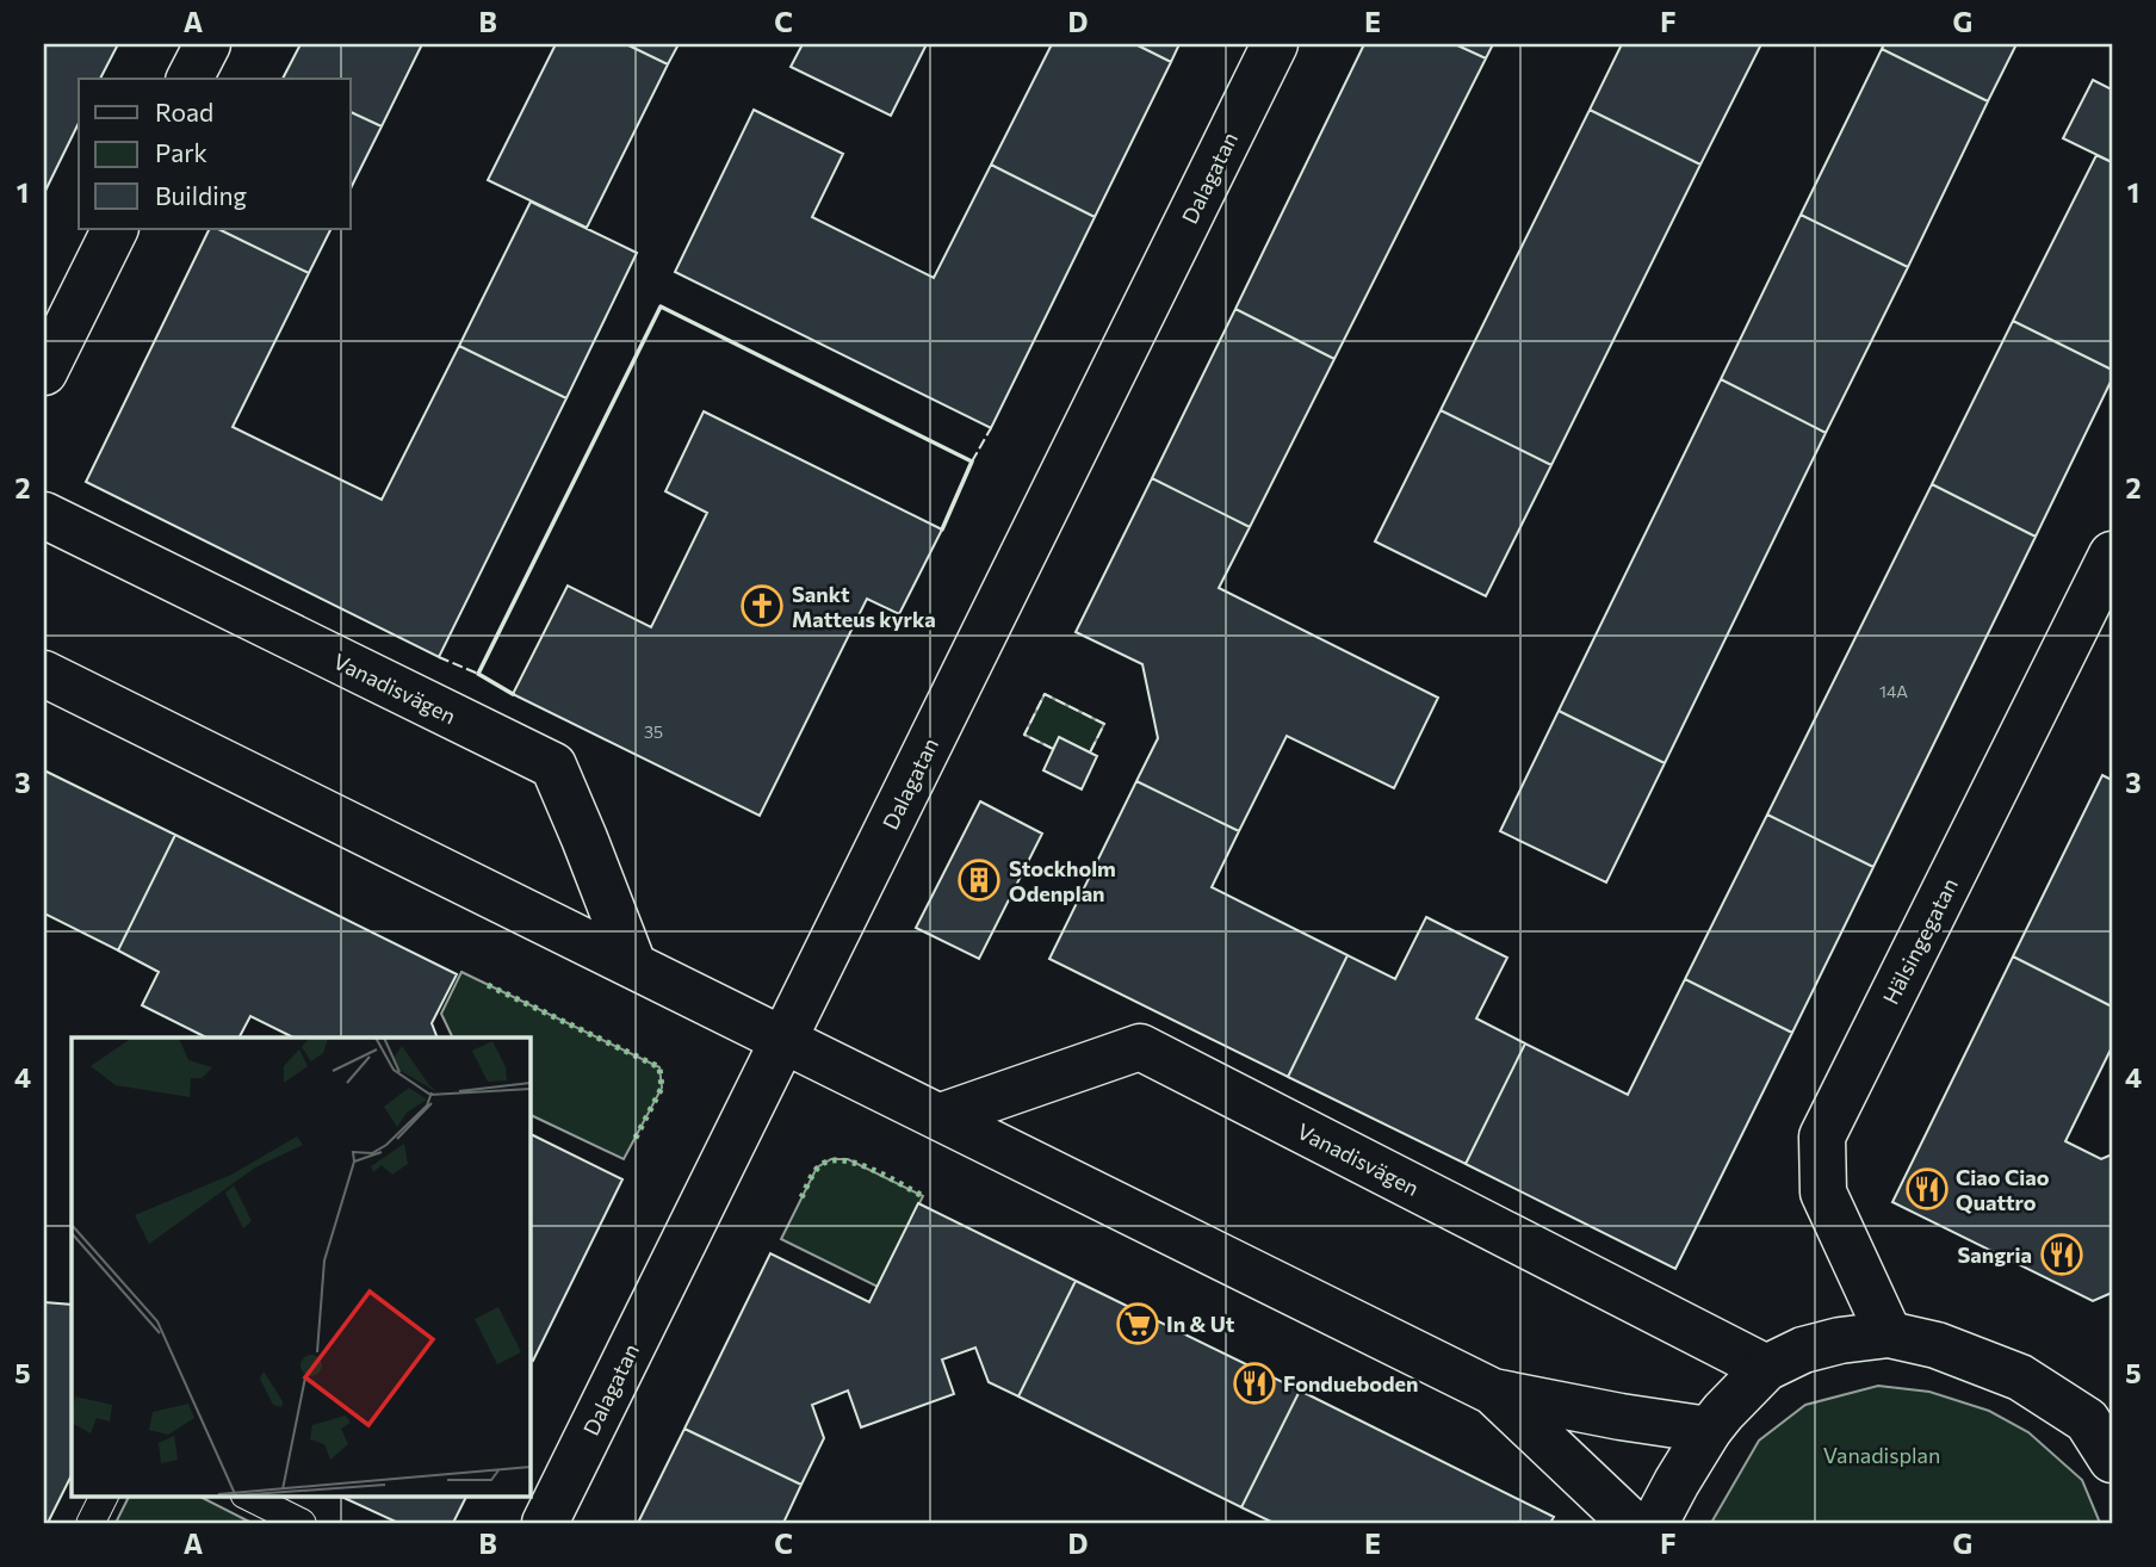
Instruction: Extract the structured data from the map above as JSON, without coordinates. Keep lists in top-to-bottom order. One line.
{"streets":{"street":["Dalagatan","Vanadisvägen","Hälsingegatan"]},"parks":["Vanadisplan"],"places":{"church":["Sankt Matteus kyrka"],"building":["Stockholm Odenplan"],"restaurant":["Ciao Ciao Quattro","Sangria","Fondueboden"],"supermarket":["In & Ut"]},"house_numbers":["14A","35"],"legend":["Road","Park","Building"],"grid":{"columns":["A","B","C","D","E","F","G"],"rows":["1","2","3","4","5"]}}
